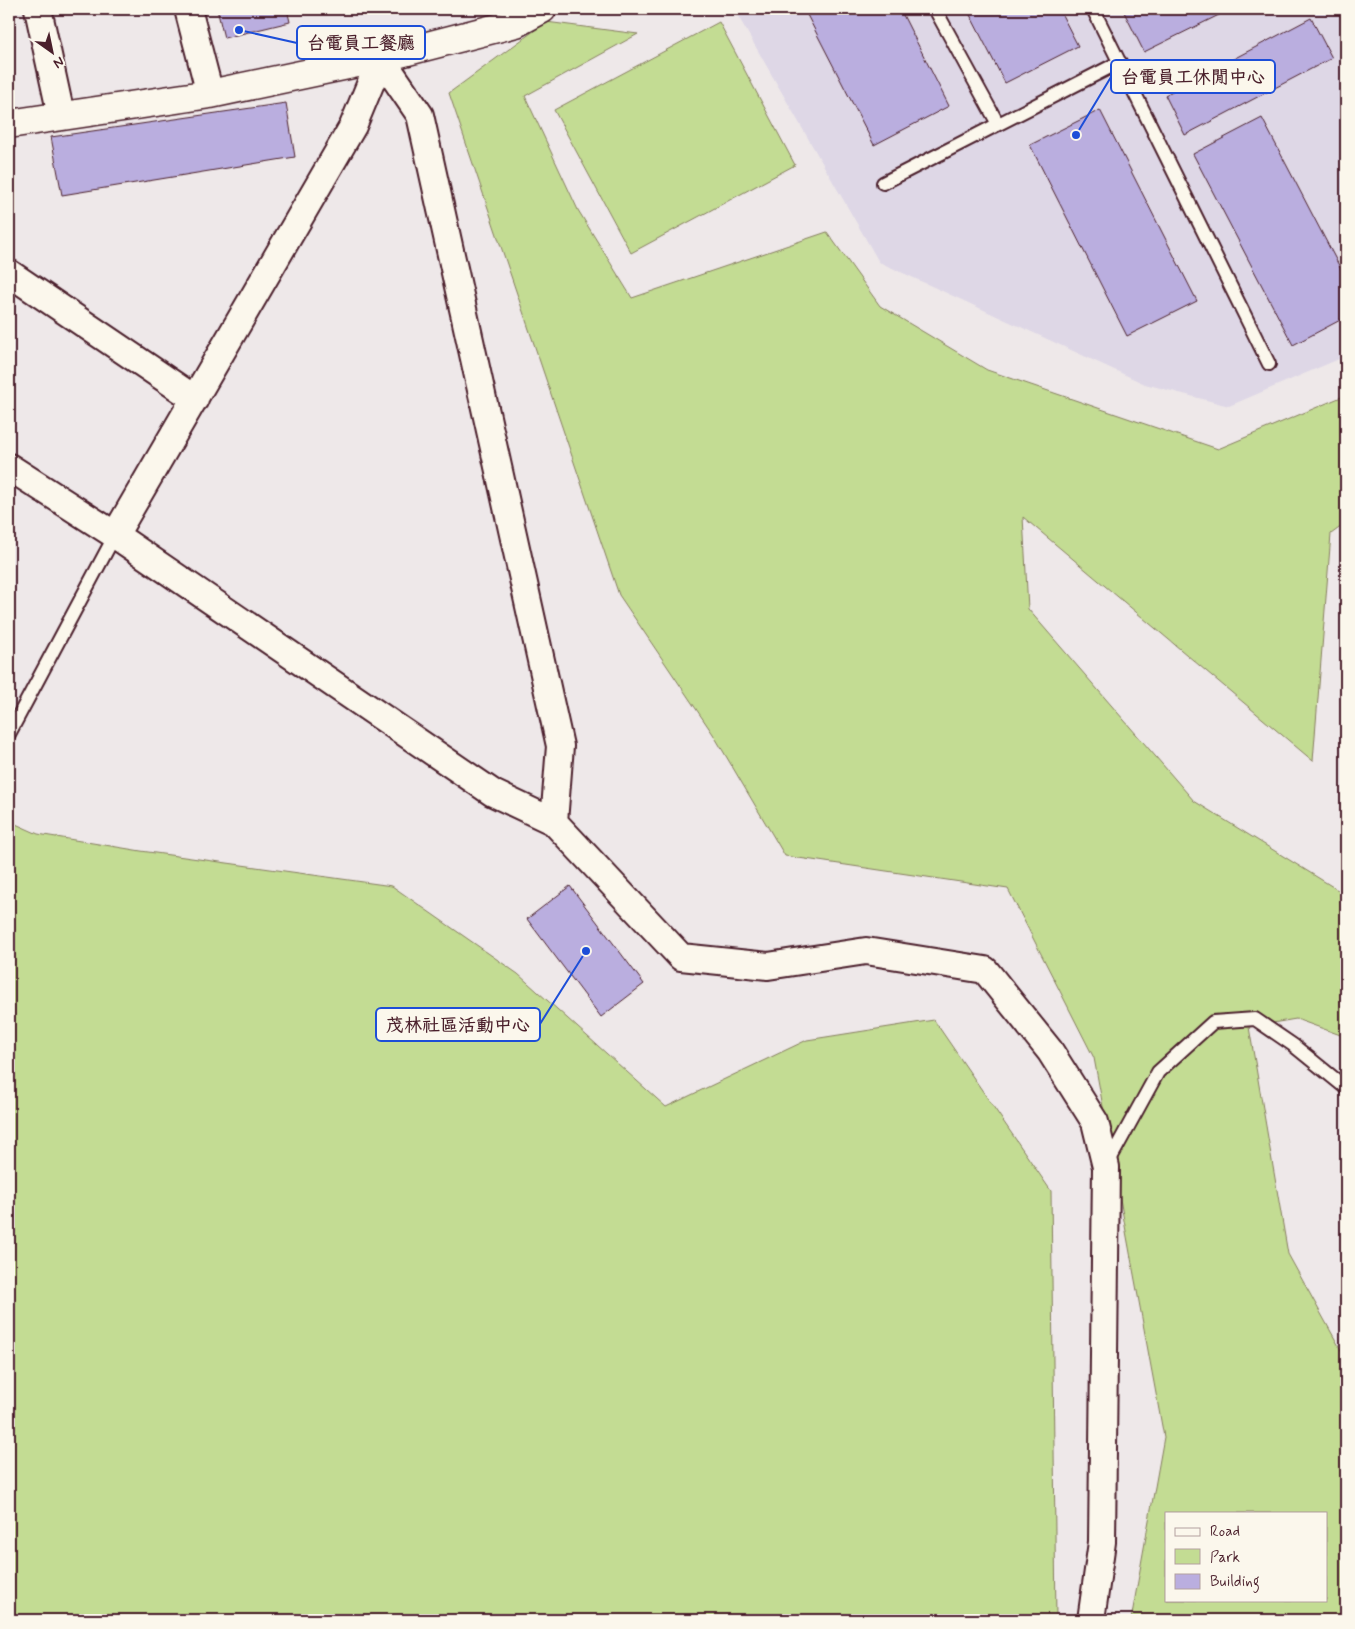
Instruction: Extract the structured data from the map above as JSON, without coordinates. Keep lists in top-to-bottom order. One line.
{"places":["台電員工餐廳","台電員工休閒中心","茂林社區活動中心"],"legend":["Road","Park","Building"],"north":"bottom right"}
